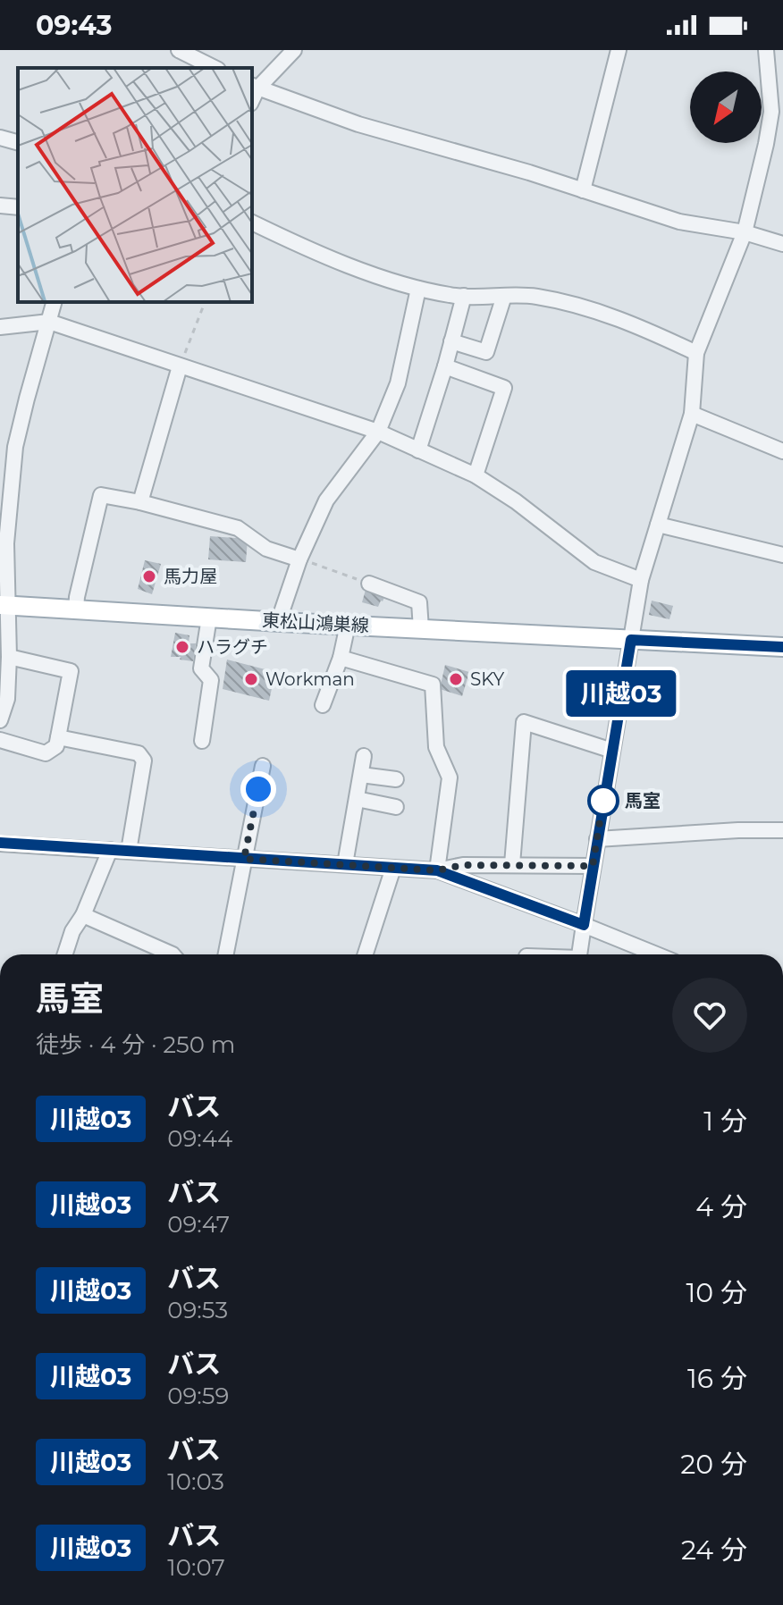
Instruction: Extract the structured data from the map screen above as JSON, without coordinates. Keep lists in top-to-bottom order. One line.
{"streets":{"main road":["東松山鴻巣線"]},"places":["馬力屋","ハラグチ","Workman","SKY","馬室"],"lines":["bus line 川越03"],"north":"bottom left","page":{"status":"09:43","on_map":"川越03","heading":["馬室","徒歩 · 4 分 · 250 m"],"list":[{"mark":"川越03","name":"バス","note":"09:44","value":"1 分"},{"mark":"川越03","name":"バス","note":"09:47","value":"4 分"},{"mark":"川越03","name":"バス","note":"09:53","value":"10 分"},{"mark":"川越03","name":"バス","note":"09:59","value":"16 分"},{"mark":"川越03","name":"バス","note":"10:03","value":"20 分"},{"mark":"川越03","name":"バス","note":"10:07","value":"24 分"}]}}
